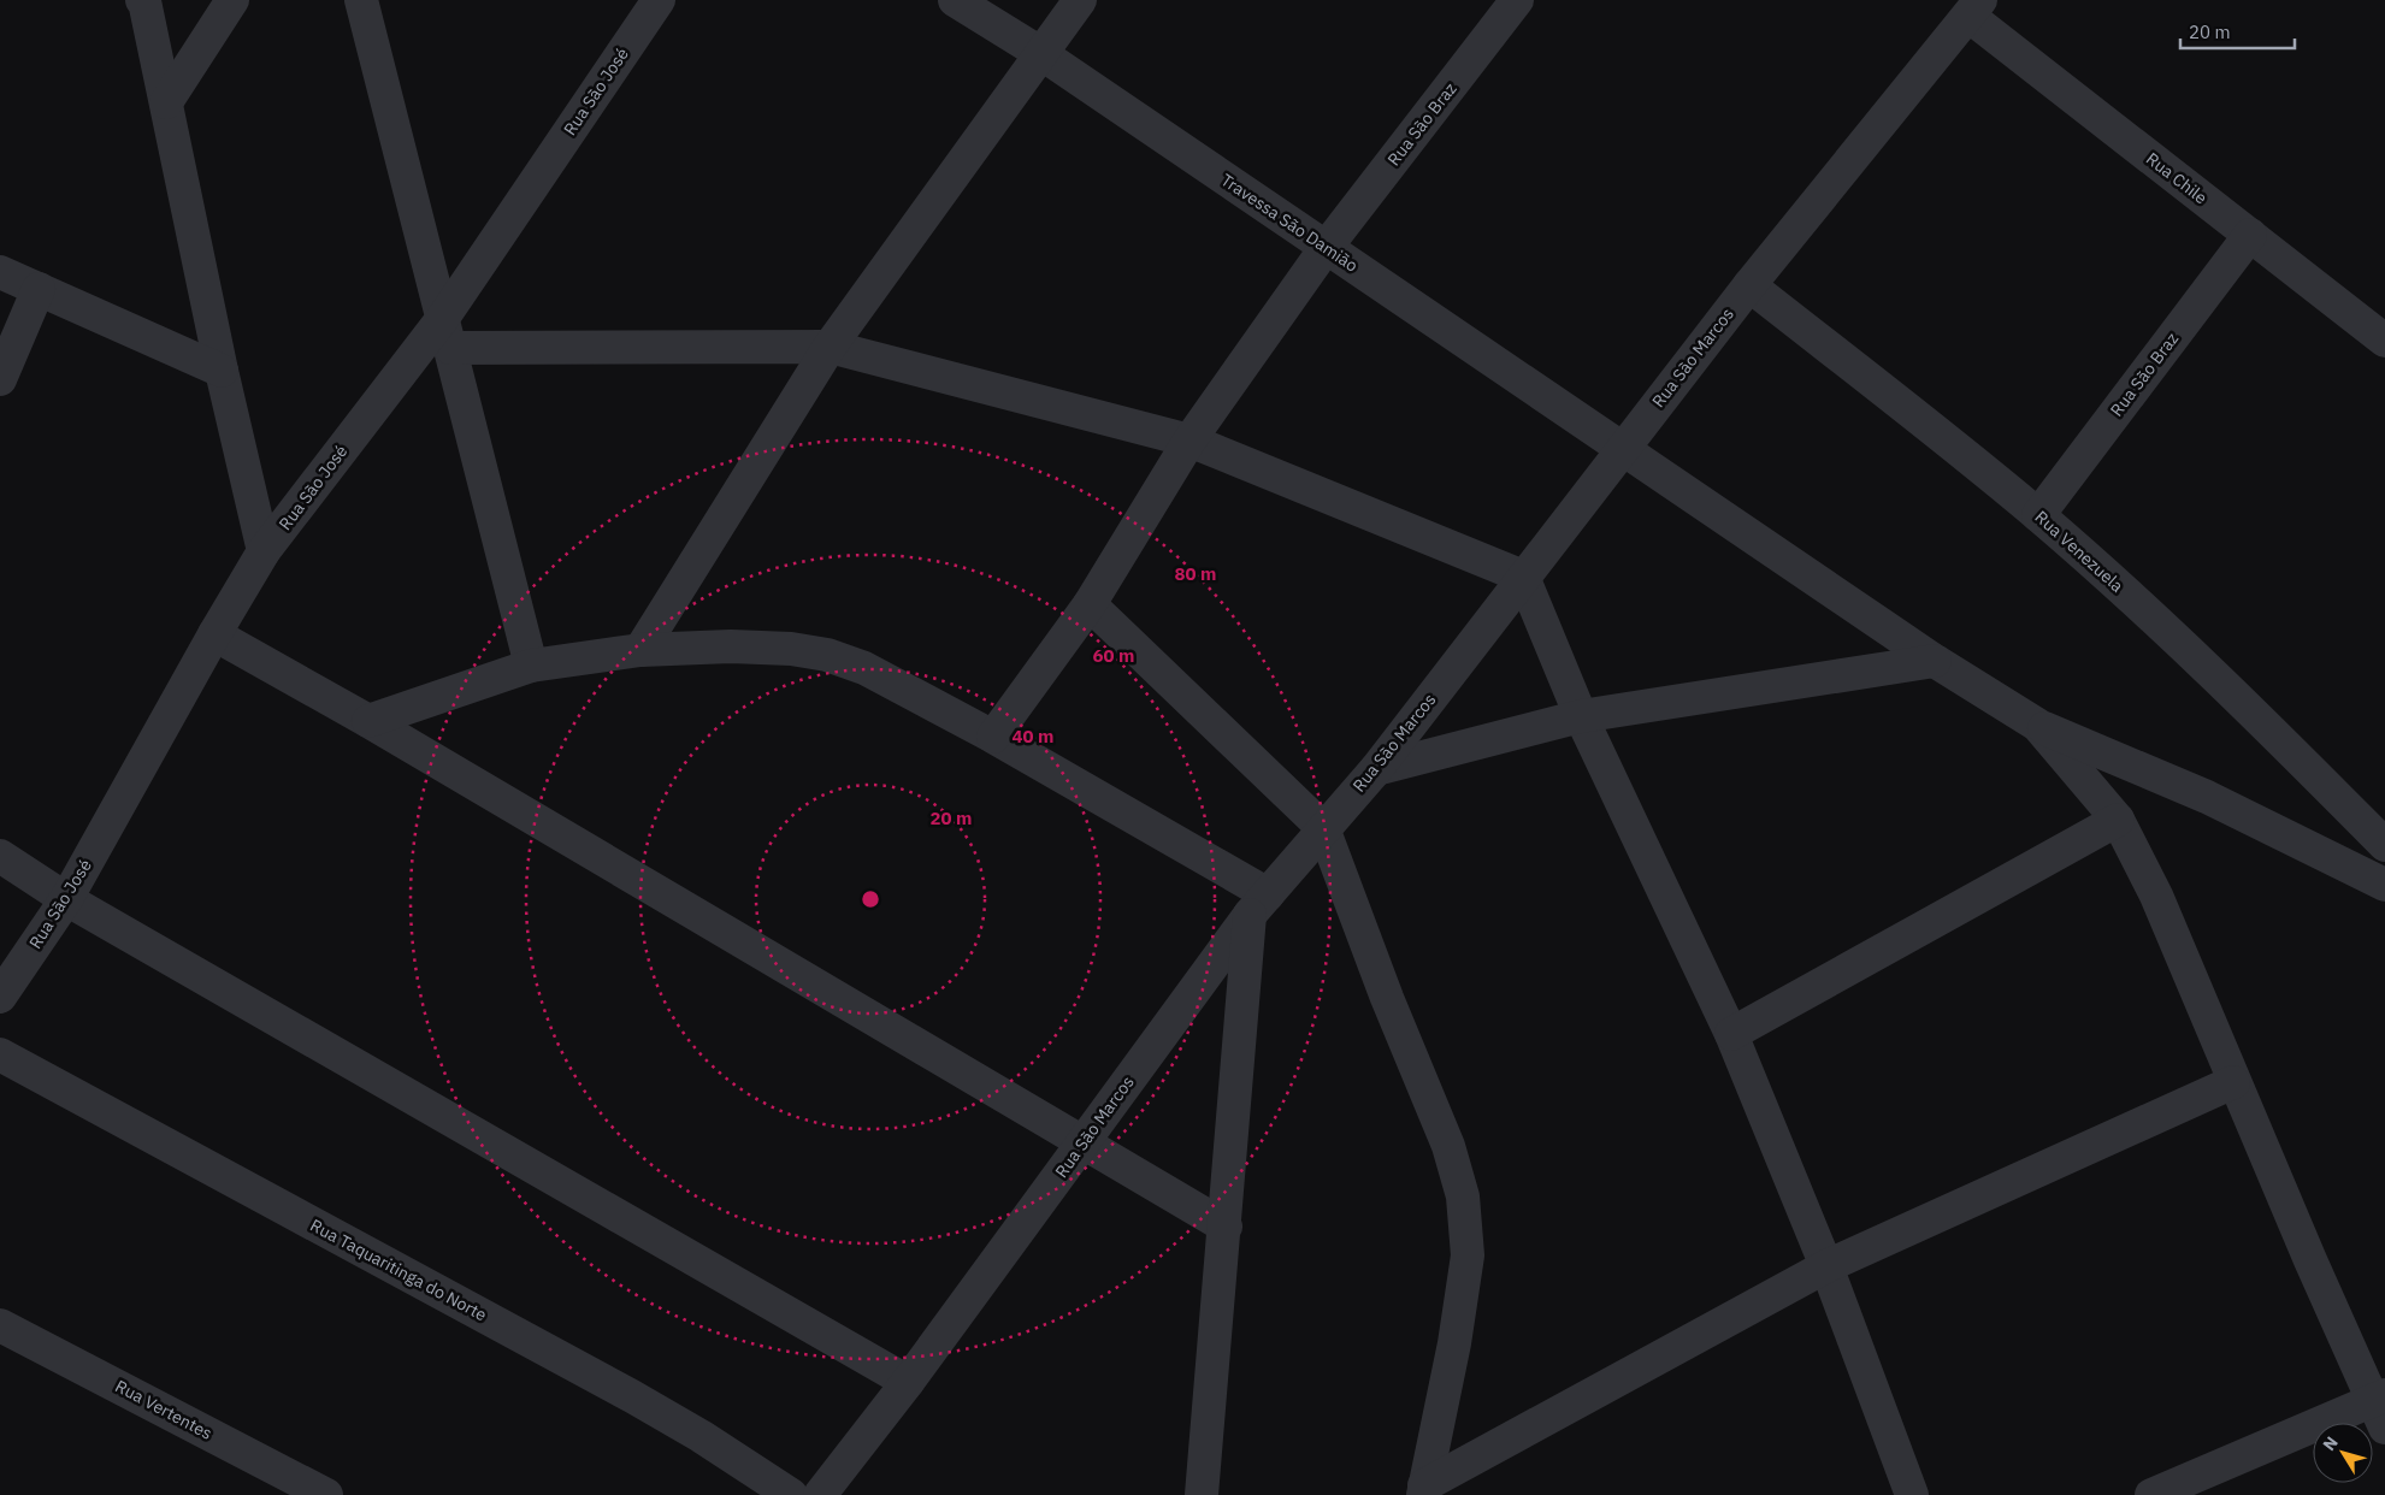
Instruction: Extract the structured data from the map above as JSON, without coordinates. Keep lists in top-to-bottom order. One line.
{"streets":{"street":["Rua São José","Rua São Braz","Rua Chile","Travessa São Damião","Rua São Marcos","Rua Venezuela","Rua Taquaritinga do Norte","Rua Vertentes"]},"crossings":[["Rua São Braz","Rua Chile"],["Rua São Braz","Travessa São Damião"],["Rua São Braz","Rua Venezuela"],["Rua Chile","Rua São Marcos"],["Travessa São Damião","Rua São Marcos"],["Rua São Marcos","Rua Venezuela"]],"scale_bar":"20 m","north":"top left","rings":["80 m","60 m","40 m","20 m"]}
